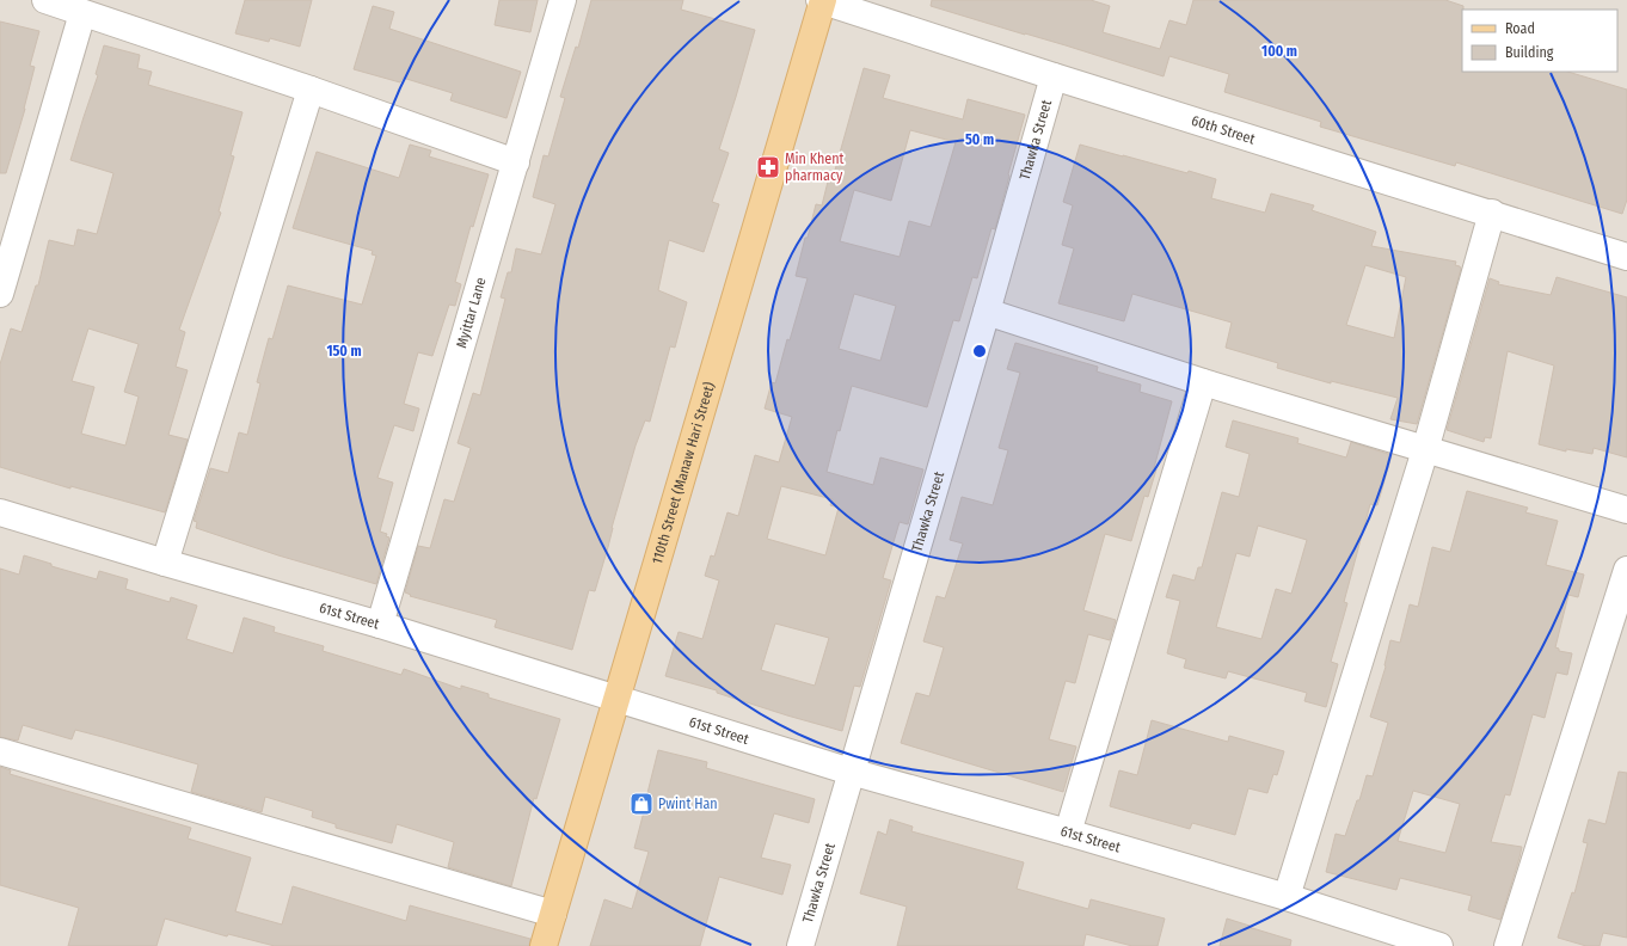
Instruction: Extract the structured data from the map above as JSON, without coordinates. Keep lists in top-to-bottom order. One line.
{"streets":{"main road":["110th Street (Manaw Hari Street)"],"street":["60th Street","Thawka Street","Myittar Lane","61st Street"]},"crossings":[["60th Street","Thawka Street"],["60th Street","110th Street (Manaw Hari Street)"],["Thawka Street","61st Street"],["Myittar Lane","61st Street"],["110th Street (Manaw Hari Street)","61st Street"]],"places":{"pharmacy":["Min Khent pharmacy"],"shop":["Pwint Han"]},"legend":["Road","Building"],"rings":["100 m","50 m","150 m"]}
